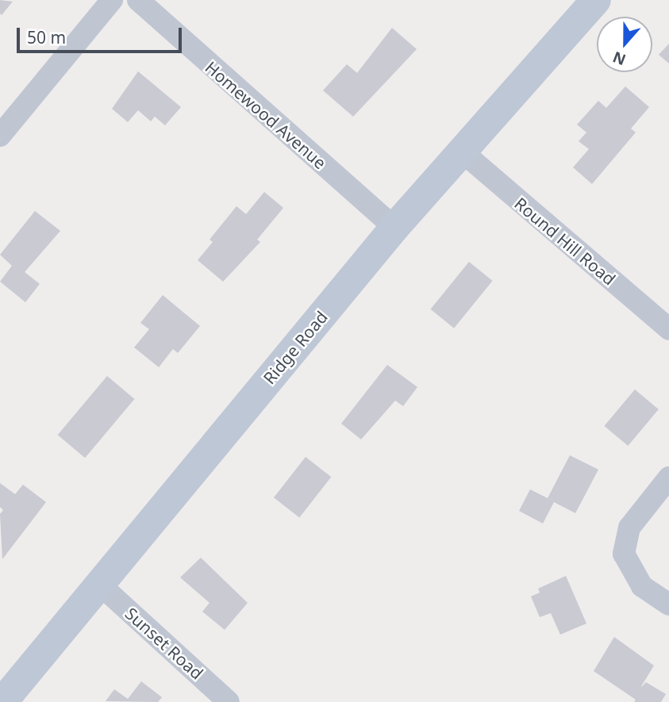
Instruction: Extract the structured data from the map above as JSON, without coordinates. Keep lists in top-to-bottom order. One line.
{"streets":{"main road":["Ridge Road"],"street":["Homewood Avenue","Round Hill Road","Sunset Road"]},"crossings":[["Homewood Avenue","Ridge Road"],["Round Hill Road","Ridge Road"],["Ridge Road","Sunset Road"]],"scale_bar":"50 m","north":"bottom"}
